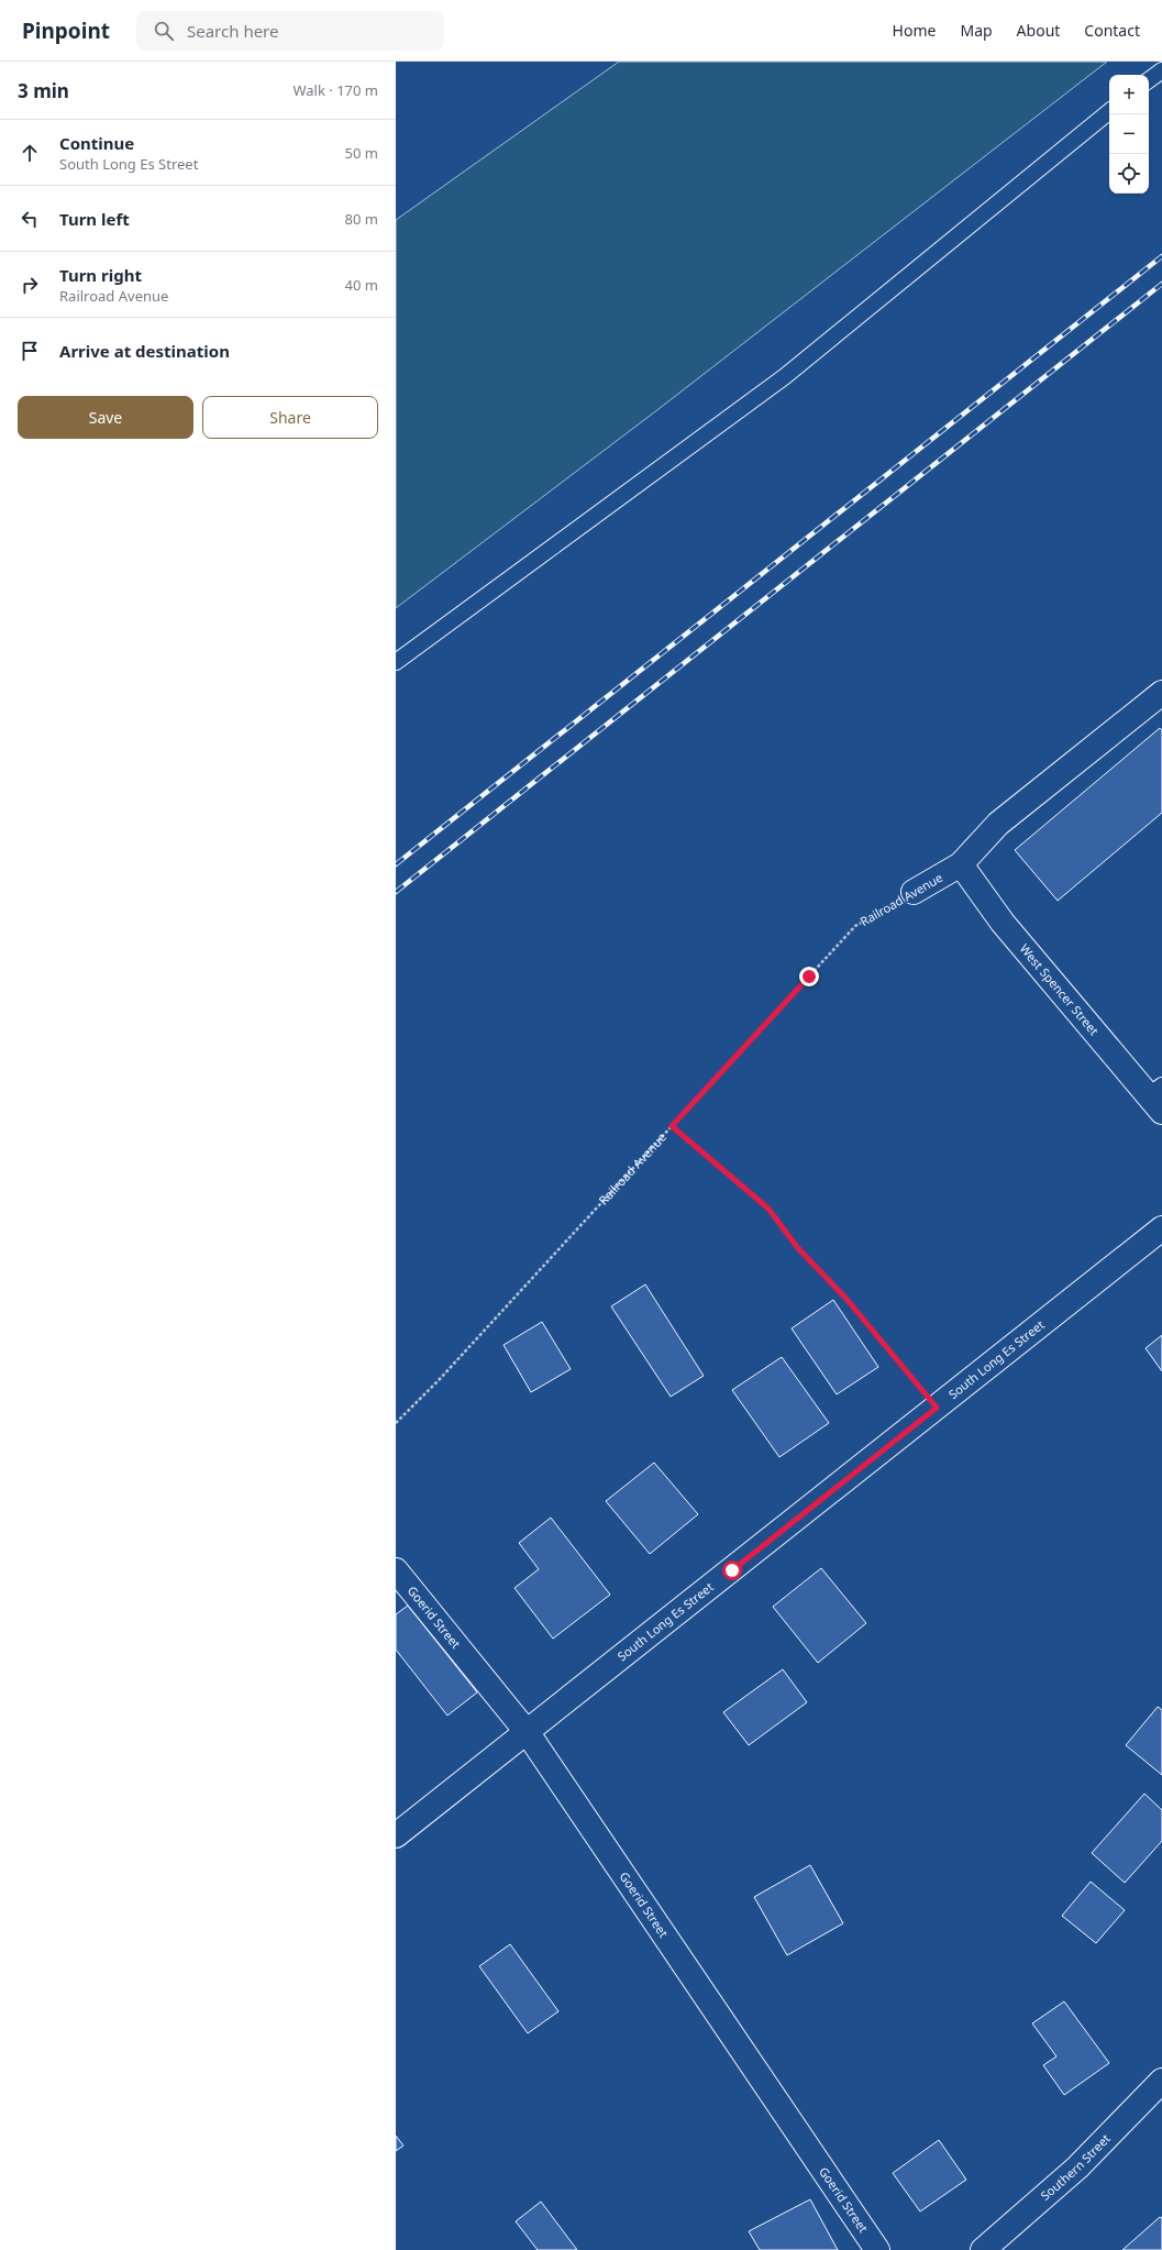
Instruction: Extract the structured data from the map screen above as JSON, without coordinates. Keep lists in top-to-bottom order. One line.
{"streets":{"street":["Railroad Avenue","West Spencer Street","South Long Es Street","Goerid Street","Southern Street"]},"crossings":[["Railroad Avenue","West Spencer Street"],["South Long Es Street","Goerid Street"]],"page":{"header":"Pinpoint","search":"Search here","nav":["Home","Map","About","Contact"],"heading":["3 min","Walk · 170 m"],"map_buttons":["+","−"],"list":[["Continue","South Long Es Street","50 m"],["Turn left","80 m"],["Turn right","Railroad Avenue","40 m"],"Arrive at destination"],"buttons":["Save","Share"]}}
